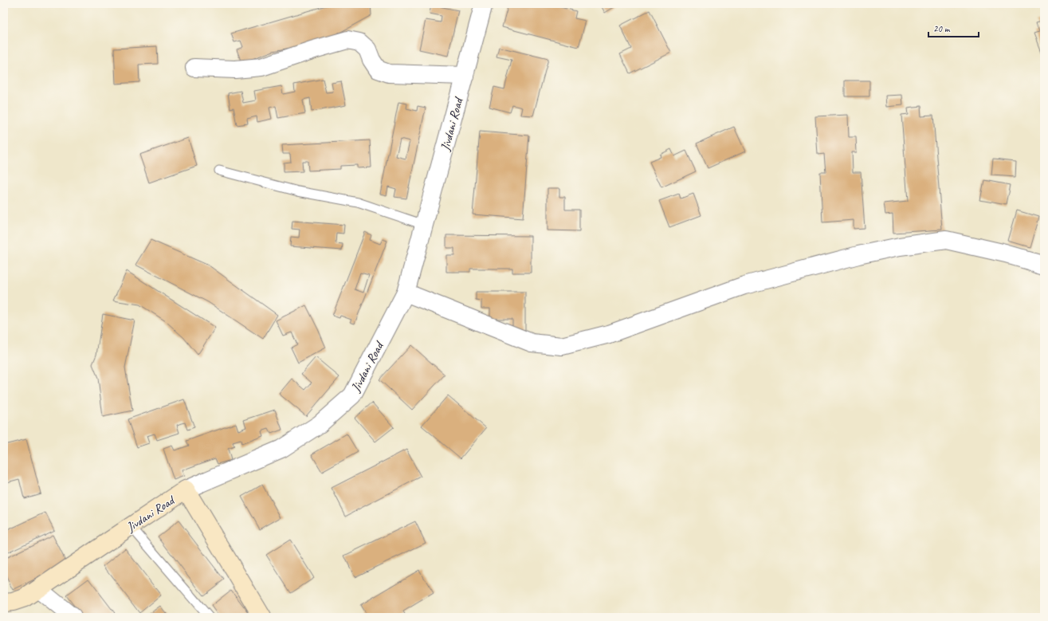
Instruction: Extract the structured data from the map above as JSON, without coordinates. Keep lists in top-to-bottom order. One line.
{"streets":{"main road":["Jivdani Road"]},"scale_bar":"20 m"}
